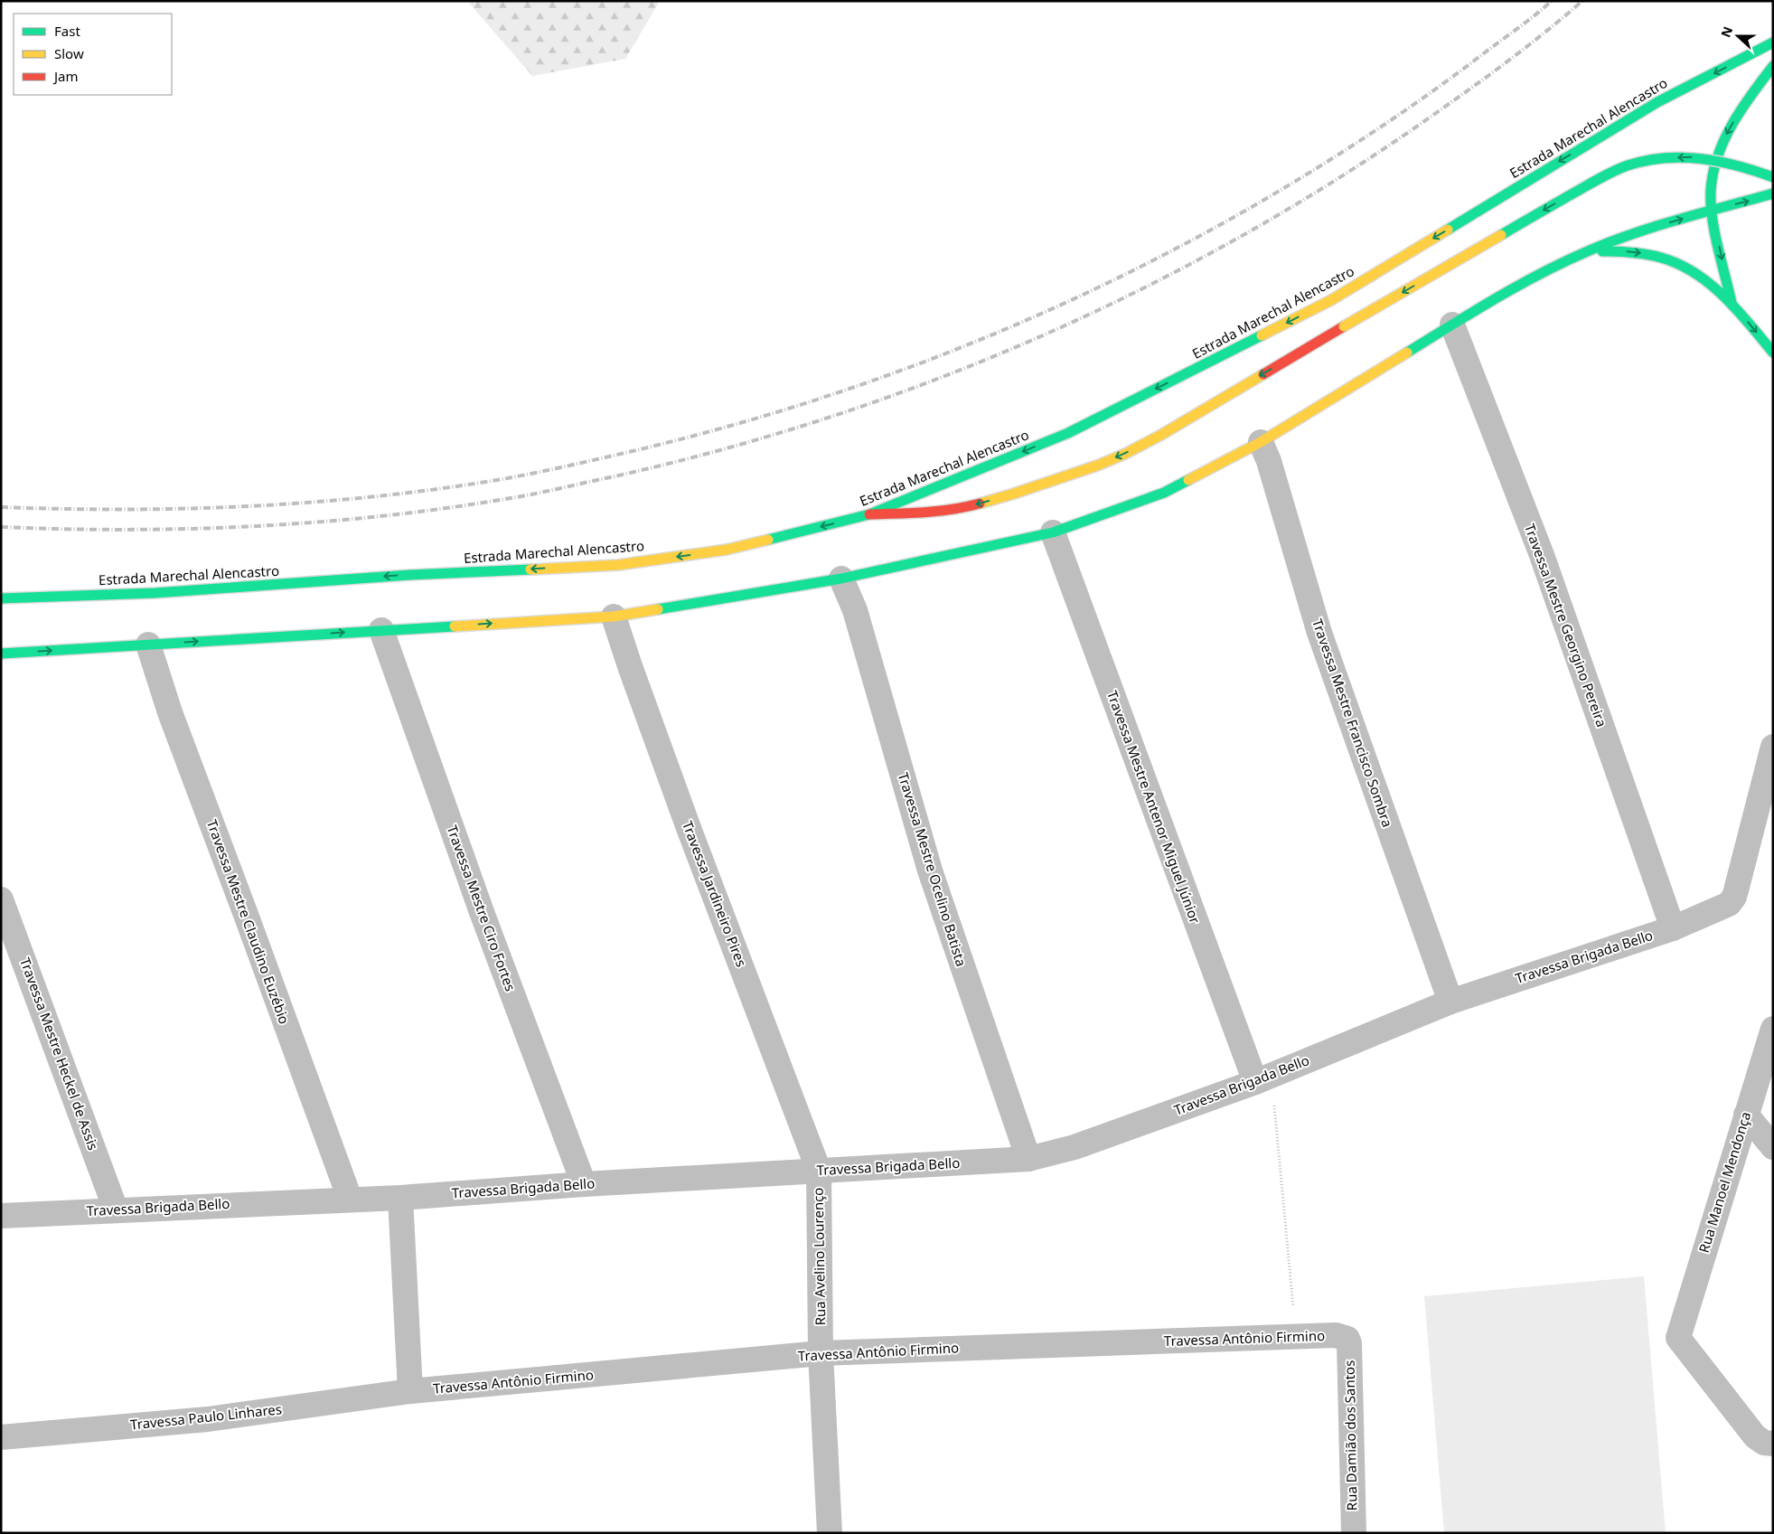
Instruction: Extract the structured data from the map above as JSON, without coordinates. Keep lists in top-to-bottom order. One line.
{"streets":{"main road":["Estrada Marechal Alencastro"],"street":["Travessa Mestre Georgino Pereira","Travessa Mestre Francisco Sombra","Travessa Mestre Antenor Miguel Júnior","Travessa Mestre Ocelino Batista","Travessa Jardineiro Pires","Travessa Mestre Ciro Fortes","Travessa Mestre Claudino Euzébio","Travessa Brigada Bello","Travessa Mestre Heckel de Assis","Rua Manoel Mendonça","Rua Avelino Lourenço","Travessa Antônio Firmino","Travessa Paulo Linhares","Rua Damião dos Santos"]},"crossings":[["Travessa Mestre Georgino Pereira","Travessa Brigada Bello"],["Travessa Mestre Francisco Sombra","Travessa Brigada Bello"],["Travessa Mestre Antenor Miguel Júnior","Travessa Brigada Bello"],["Travessa Mestre Ocelino Batista","Travessa Brigada Bello"],["Travessa Jardineiro Pires","Travessa Brigada Bello"],["Travessa Jardineiro Pires","Rua Avelino Lourenço"],["Travessa Mestre Ciro Fortes","Travessa Brigada Bello"],["Travessa Mestre Claudino Euzébio","Travessa Brigada Bello"],["Travessa Brigada Bello","Travessa Mestre Heckel de Assis"],["Travessa Brigada Bello","Rua Avelino Lourenço"],["Rua Avelino Lourenço","Travessa Antônio Firmino"],["Travessa Antônio Firmino","Travessa Paulo Linhares"],["Travessa Antônio Firmino","Rua Damião dos Santos"]],"legend":["Fast","Slow","Jam"],"north":"left"}
